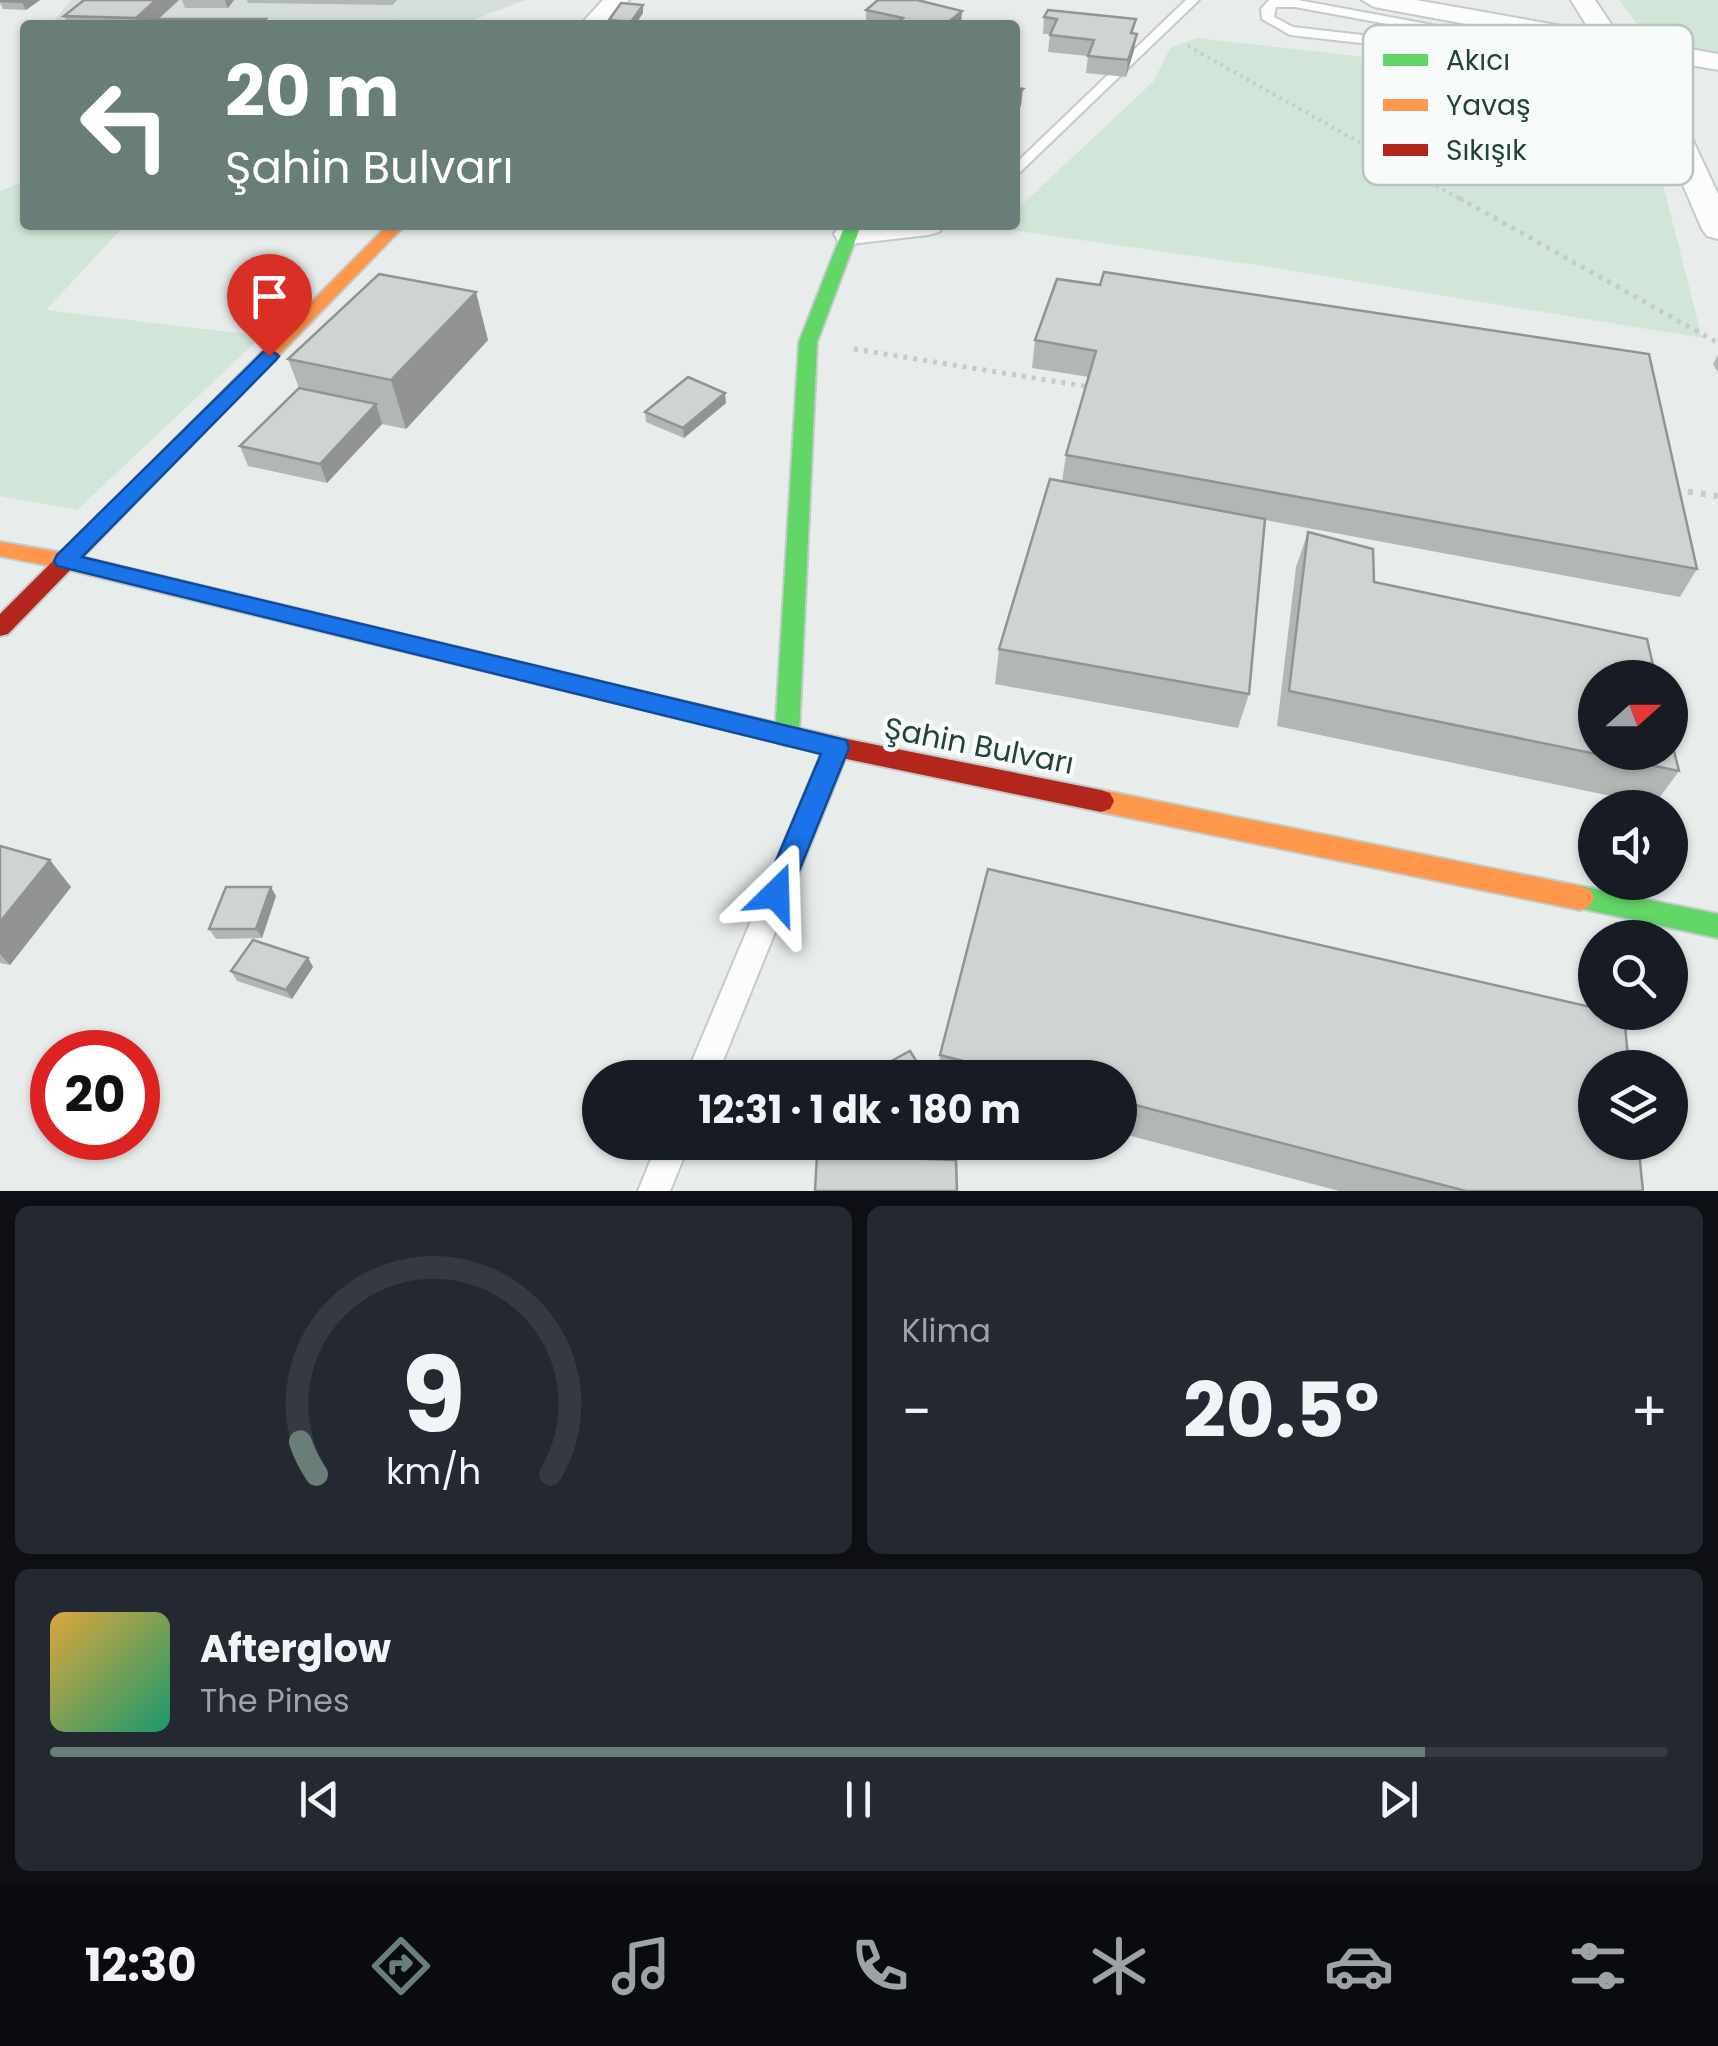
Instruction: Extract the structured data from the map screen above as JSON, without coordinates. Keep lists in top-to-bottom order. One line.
{"streets":{"street":["Şahin Bulvarı"]},"legend":["Akıcı","Yavaş","Sıkışık"],"north":"right","page":{"turn":["20 m","Şahin Bulvarı"],"limit":"20","trip":"12:31 · 1 dk · 180 m","tile":"Klima","heat":["−","20.5°","+"],"song":["Afterglow","The Pines"],"tabs":"12:30","gauge":["9","km/h"]}}
